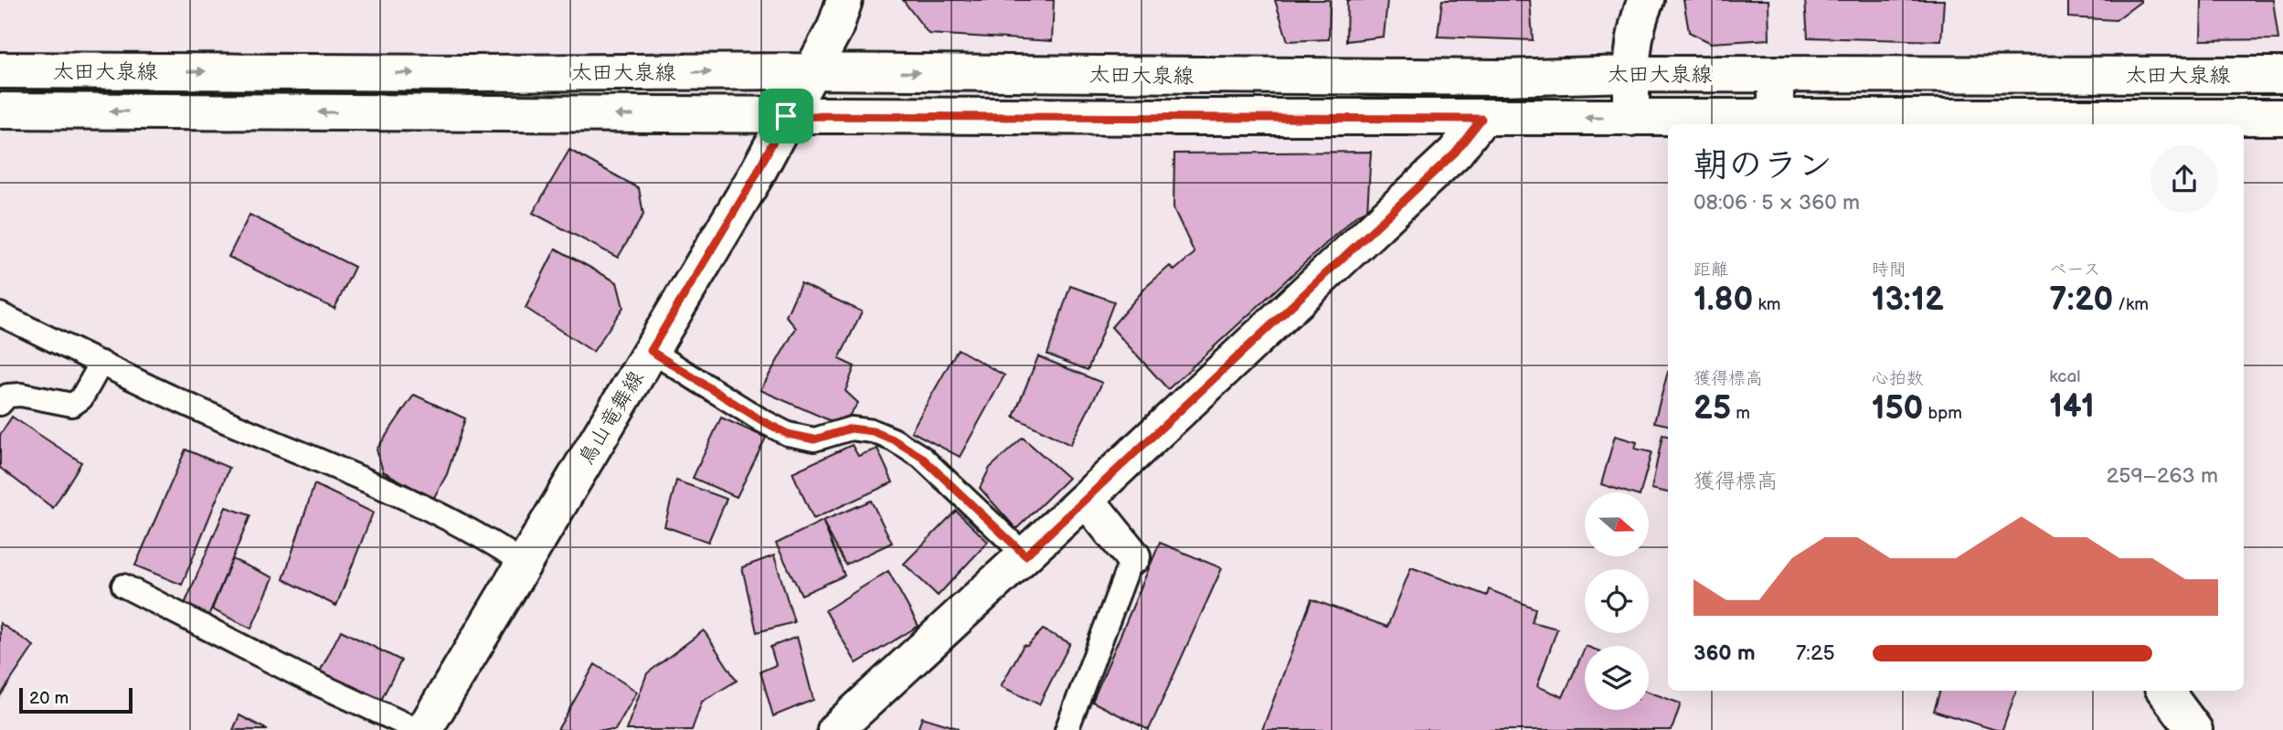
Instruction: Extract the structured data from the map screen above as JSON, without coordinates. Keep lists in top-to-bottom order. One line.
{"streets":{"main road":["太田大泉線","鳥山竜舞線"]},"crossings":[["太田大泉線","鳥山竜舞線"]],"scale_bar":"20 m","north":"right","page":{"heading":["朝のラン","08:06 · 5 × 360 m"],"stats":[["距離","1.80 km"],["時間","13:12"],["ペース","7:20 /km"],["獲得標高","25 m"],["心拍数","150 bpm"],["kcal","141"]],"chart":["獲得標高","259–263 m"],"list":[{"name":"360 m","note":"7:25"}],"scale":"20 m"}}
